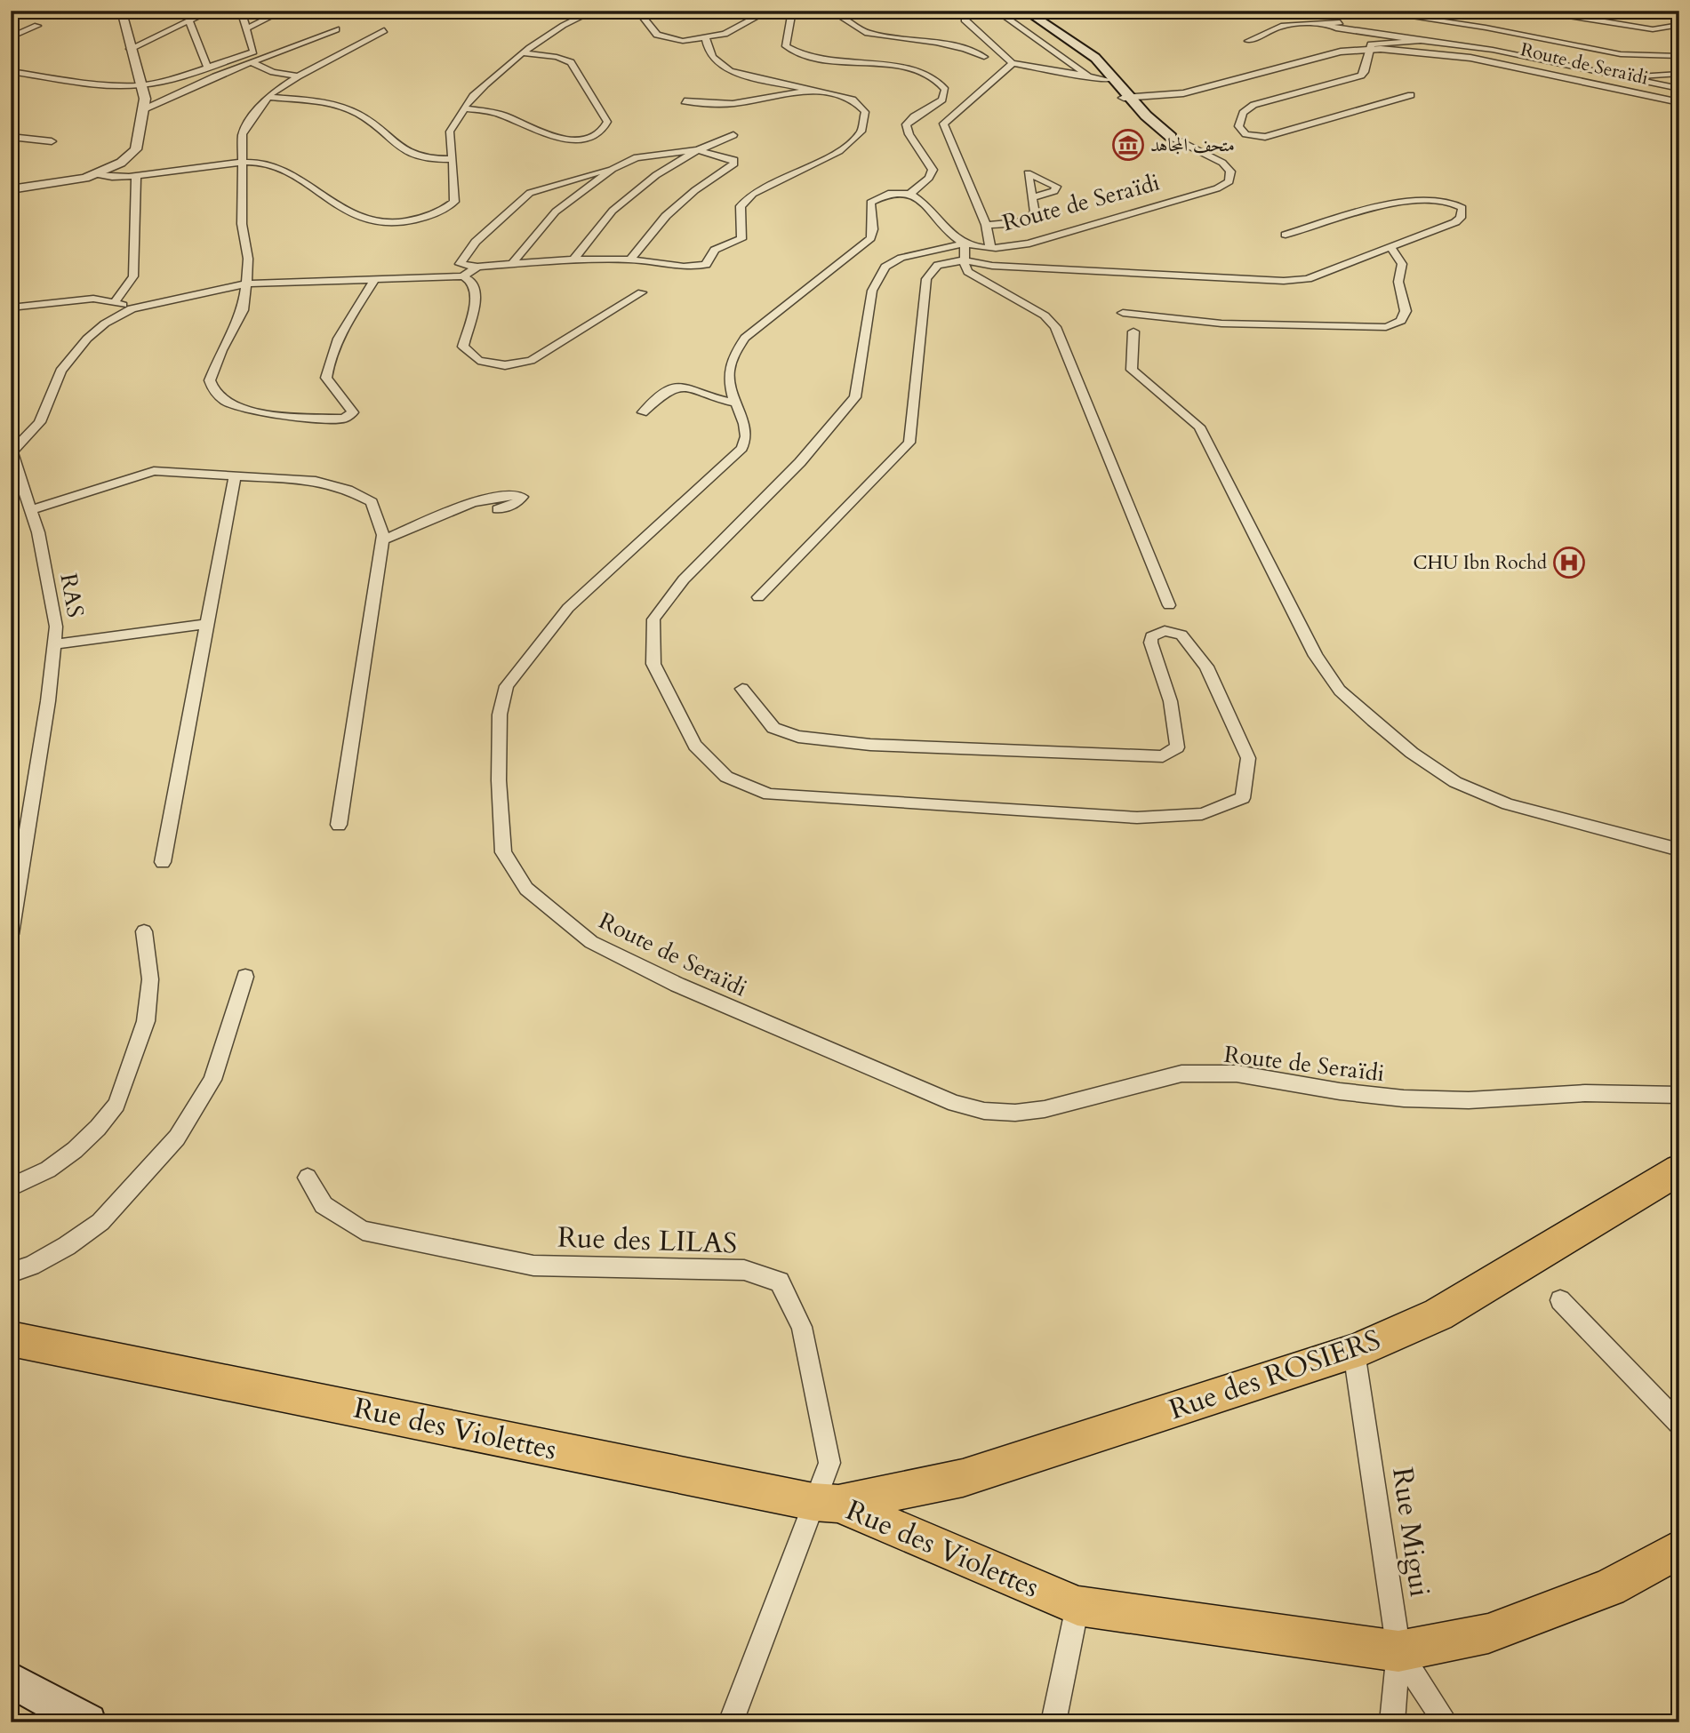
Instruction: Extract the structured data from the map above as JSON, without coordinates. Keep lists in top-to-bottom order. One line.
{"streets":{"main road":["Route de Seraïdi","Rue des ROSIERS","Rue des Violettes"],"street":["RAS","Rue des LILAS","Rue Migui"]},"crossings":[["Rue des LILAS","Rue des ROSIERS"],["Rue des LILAS","Rue des Violettes"],["Rue des ROSIERS","Rue des Violettes"],["Rue des ROSIERS","Rue Migui"],["Rue des Violettes","Rue Migui"]],"places":{"museum":["متحف المجاهد"],"hospital":["CHU Ibn Rochd"]}}
